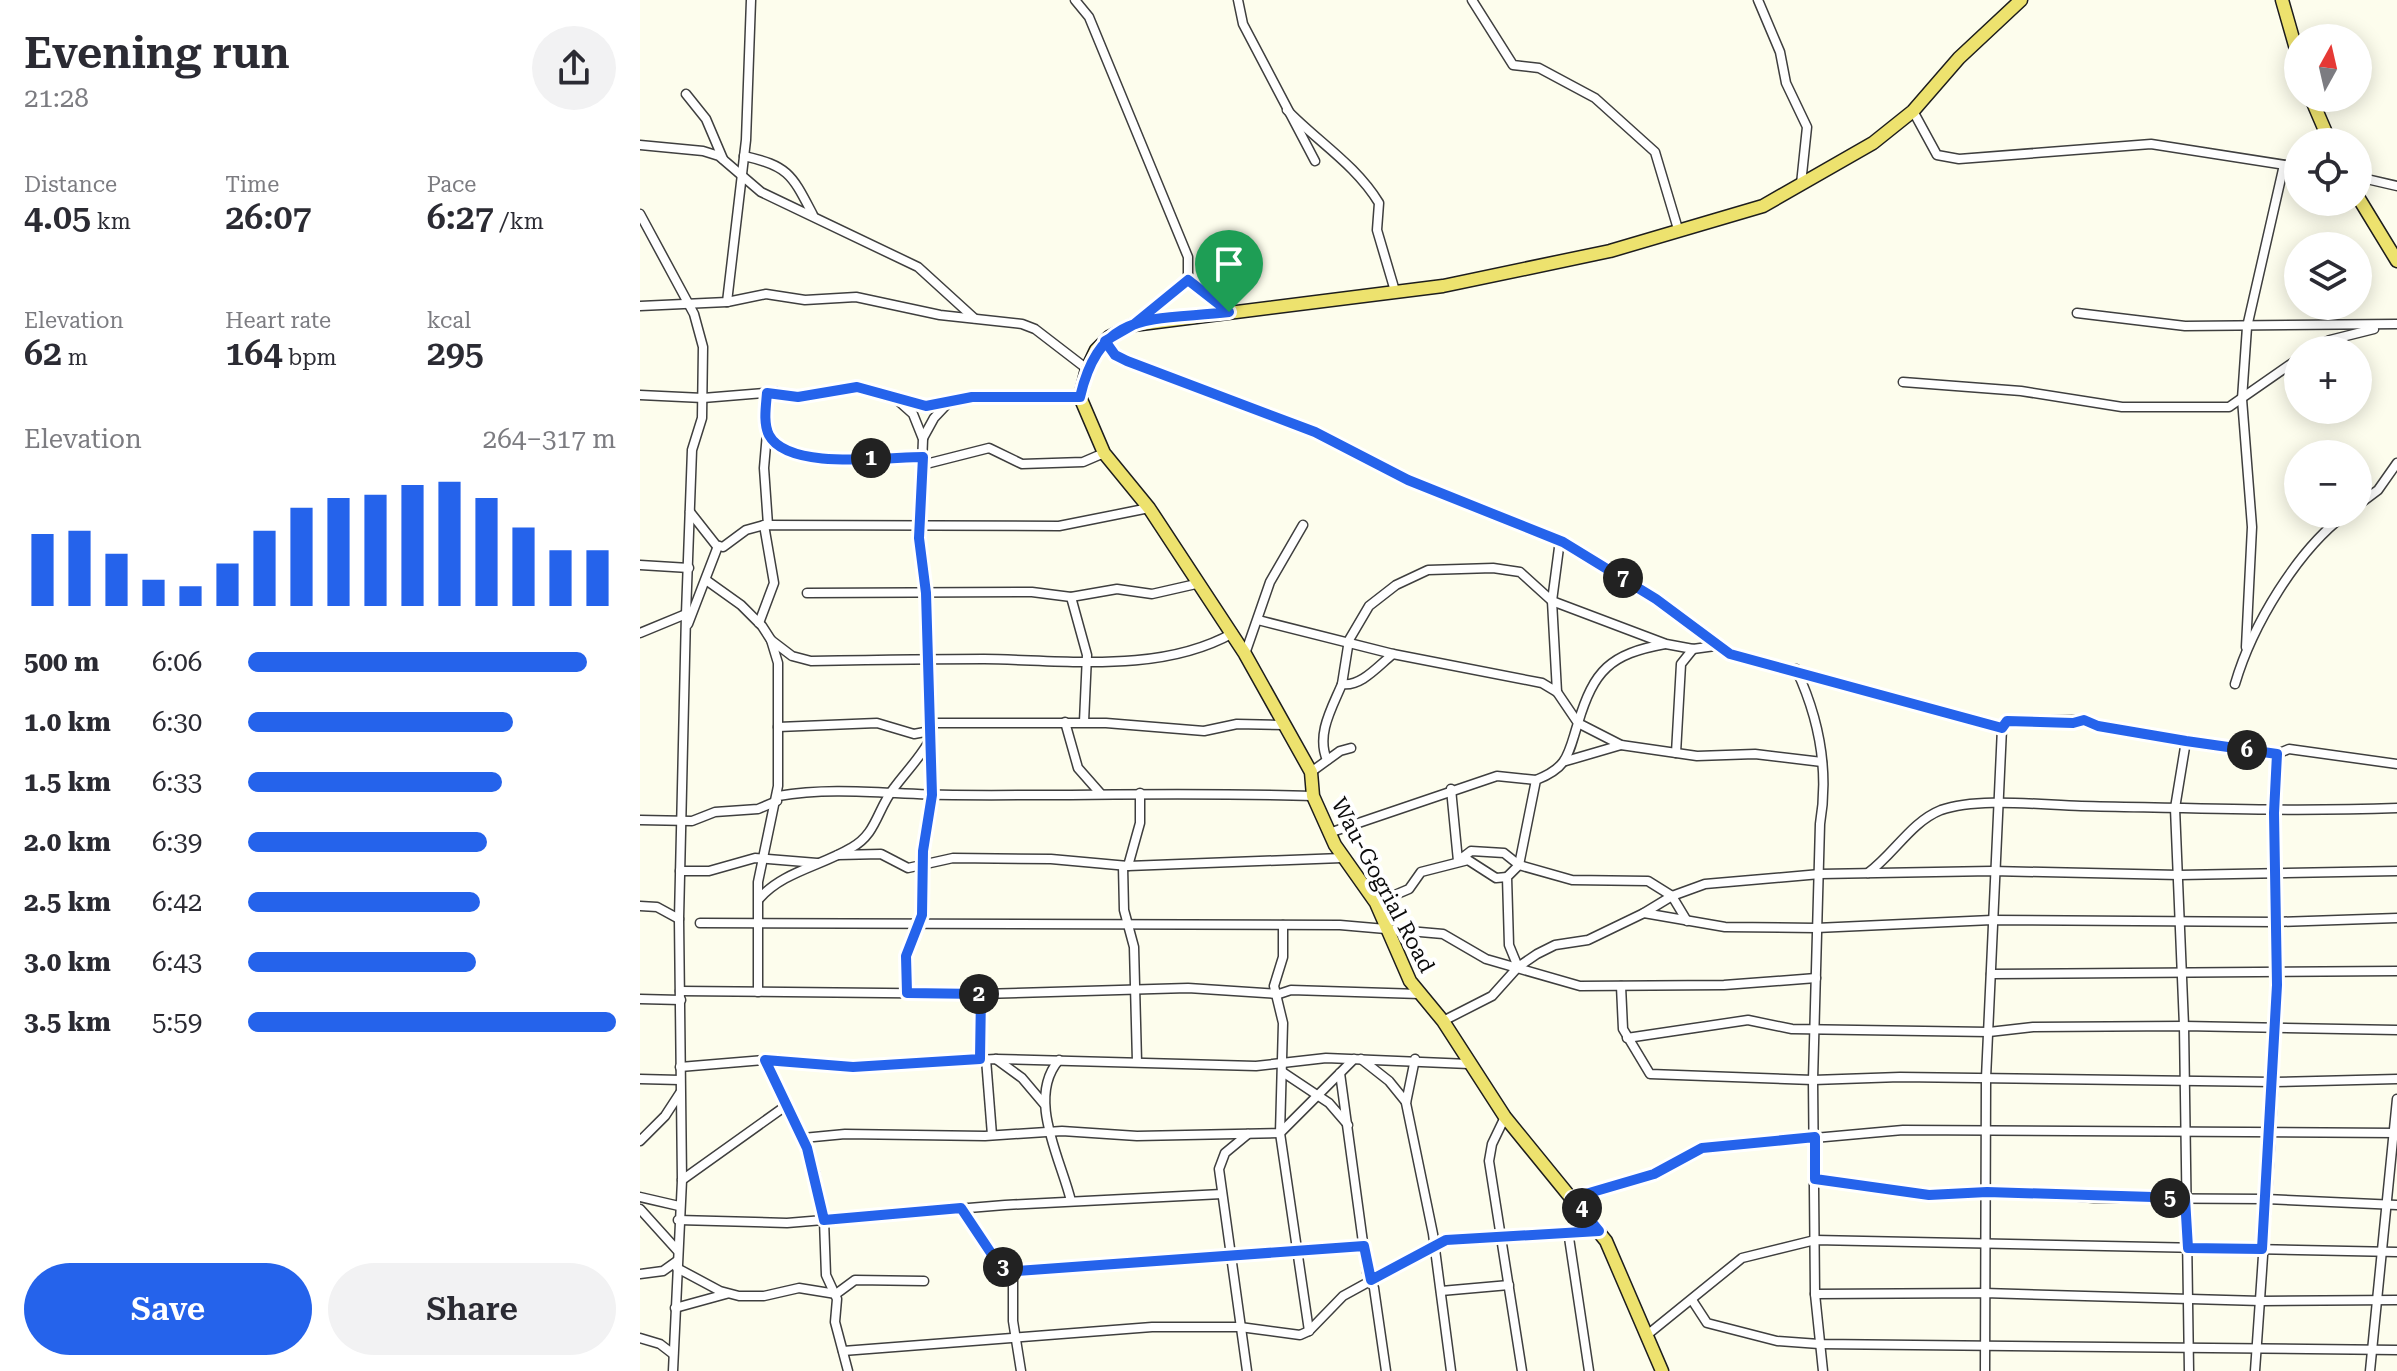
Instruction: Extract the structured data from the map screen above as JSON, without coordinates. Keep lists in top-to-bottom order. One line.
{"streets":{"main road":["Wau-Gogrial Road"]},"north":"top","page":{"heading":["Evening run","21:28"],"map_buttons":["+","−"],"stats":[["Distance","4.05 km"],["Time","26:07"],["Pace","6:27 /km"],["Elevation","62 m"],["Heart rate","164 bpm"],["kcal","295"]],"chart":["Elevation","264–317 m"],"pins":["1","7","6","2","5","4","3"],"list":[{"name":"500 m","note":"6:06"},{"name":"1.0 km","note":"6:30"},{"name":"1.5 km","note":"6:33"},{"name":"2.0 km","note":"6:39"},{"name":"2.5 km","note":"6:42"},{"name":"3.0 km","note":"6:43"},{"name":"3.5 km","note":"5:59"}],"buttons":["Save","Share"]}}
